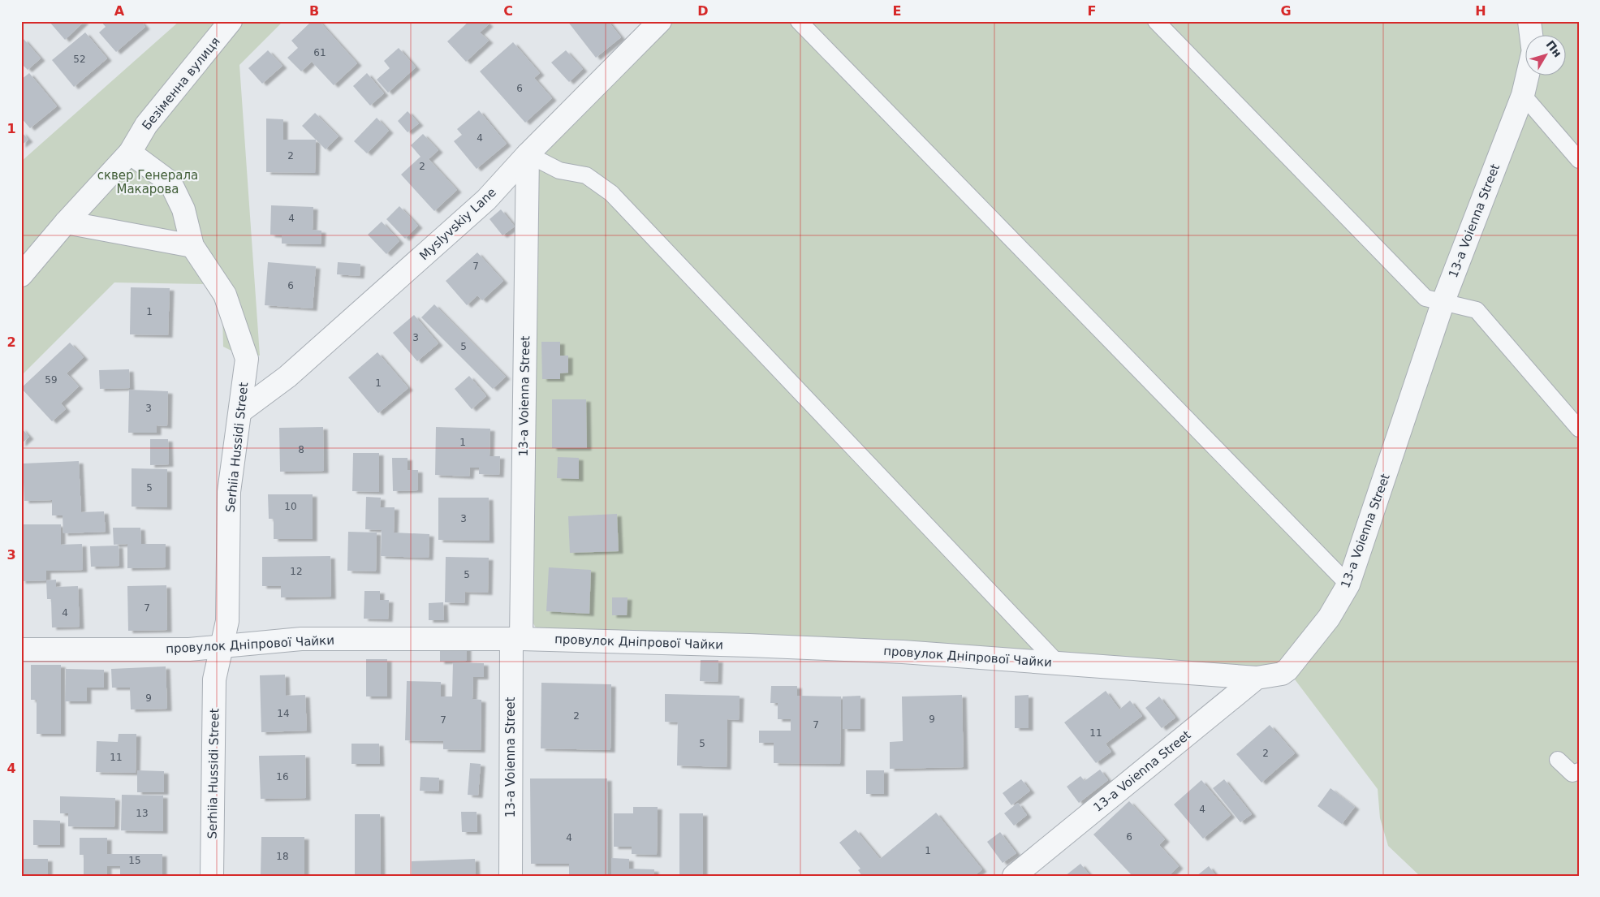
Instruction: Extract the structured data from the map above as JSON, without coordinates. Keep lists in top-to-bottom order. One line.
{"streets":{"street":["Безіменна вулиця","13-a Voienna Street","Myslyvskiy Lane","Serhiia Hussidi Street","провулок Дніпрової Чайки"]},"crossings":[["Безіменна вулиця","Serhiia Hussidi Street"],["13-a Voienna Street","Myslyvskiy Lane"],["13-a Voienna Street","провулок Дніпрової Чайки"],["Myslyvskiy Lane","Serhiia Hussidi Street"],["Serhiia Hussidi Street","провулок Дніпрової Чайки"]],"parks":["сквер Генерала Макарова"],"house_numbers":["61","52","6","4","2","2","4","7","6","1","3","5","59","1","3","1","8","5","10","3","12","5","7","4","9","14","2","9","7","7","11","5","2","11","16","4","13","6","4","1","18","15"],"north":"top right","grid":{"columns":["A","B","C","D","E","F","G","H"],"rows":["1","2","3","4"]}}
